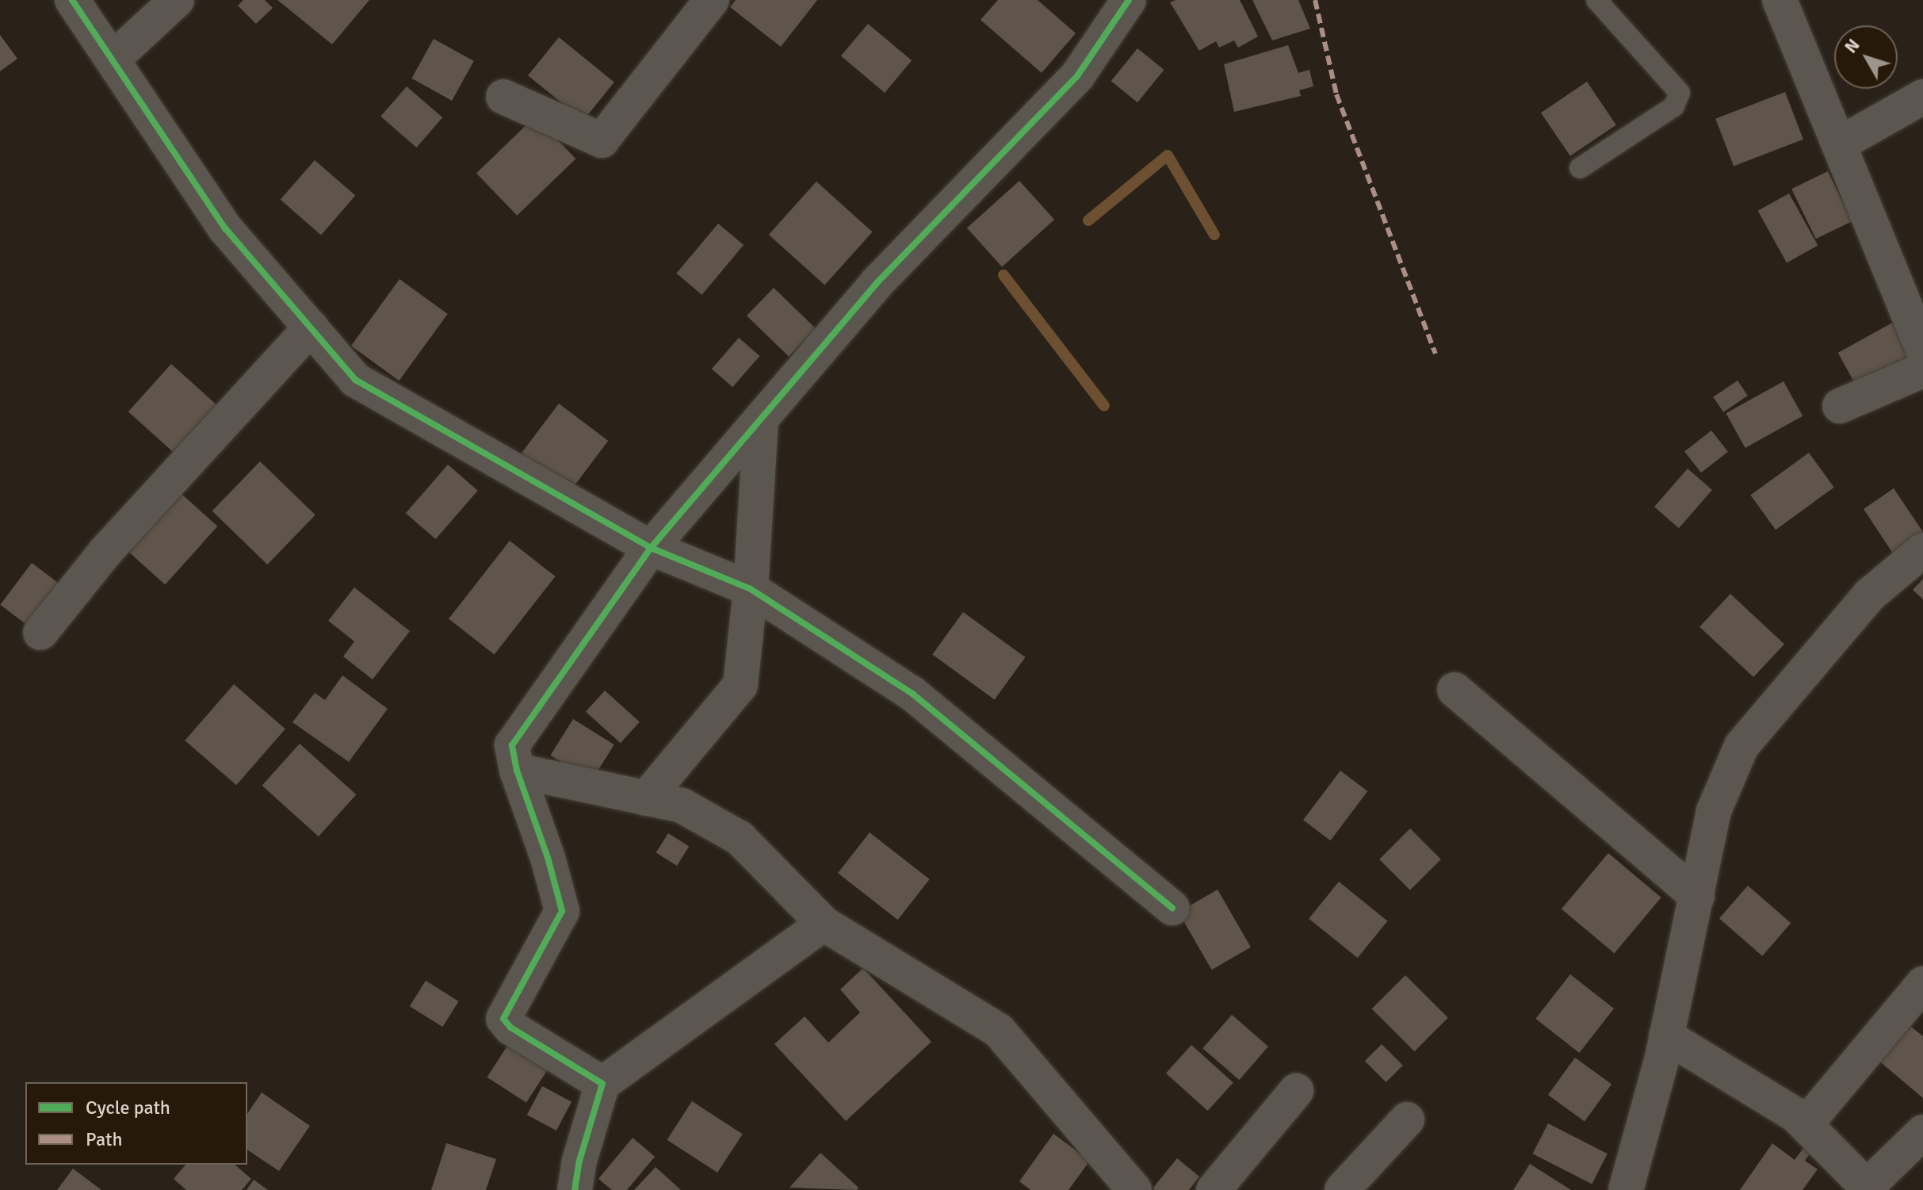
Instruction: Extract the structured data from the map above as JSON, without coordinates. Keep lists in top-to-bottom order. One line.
{"legend":["Cycle path","Path"],"north":"top left"}
